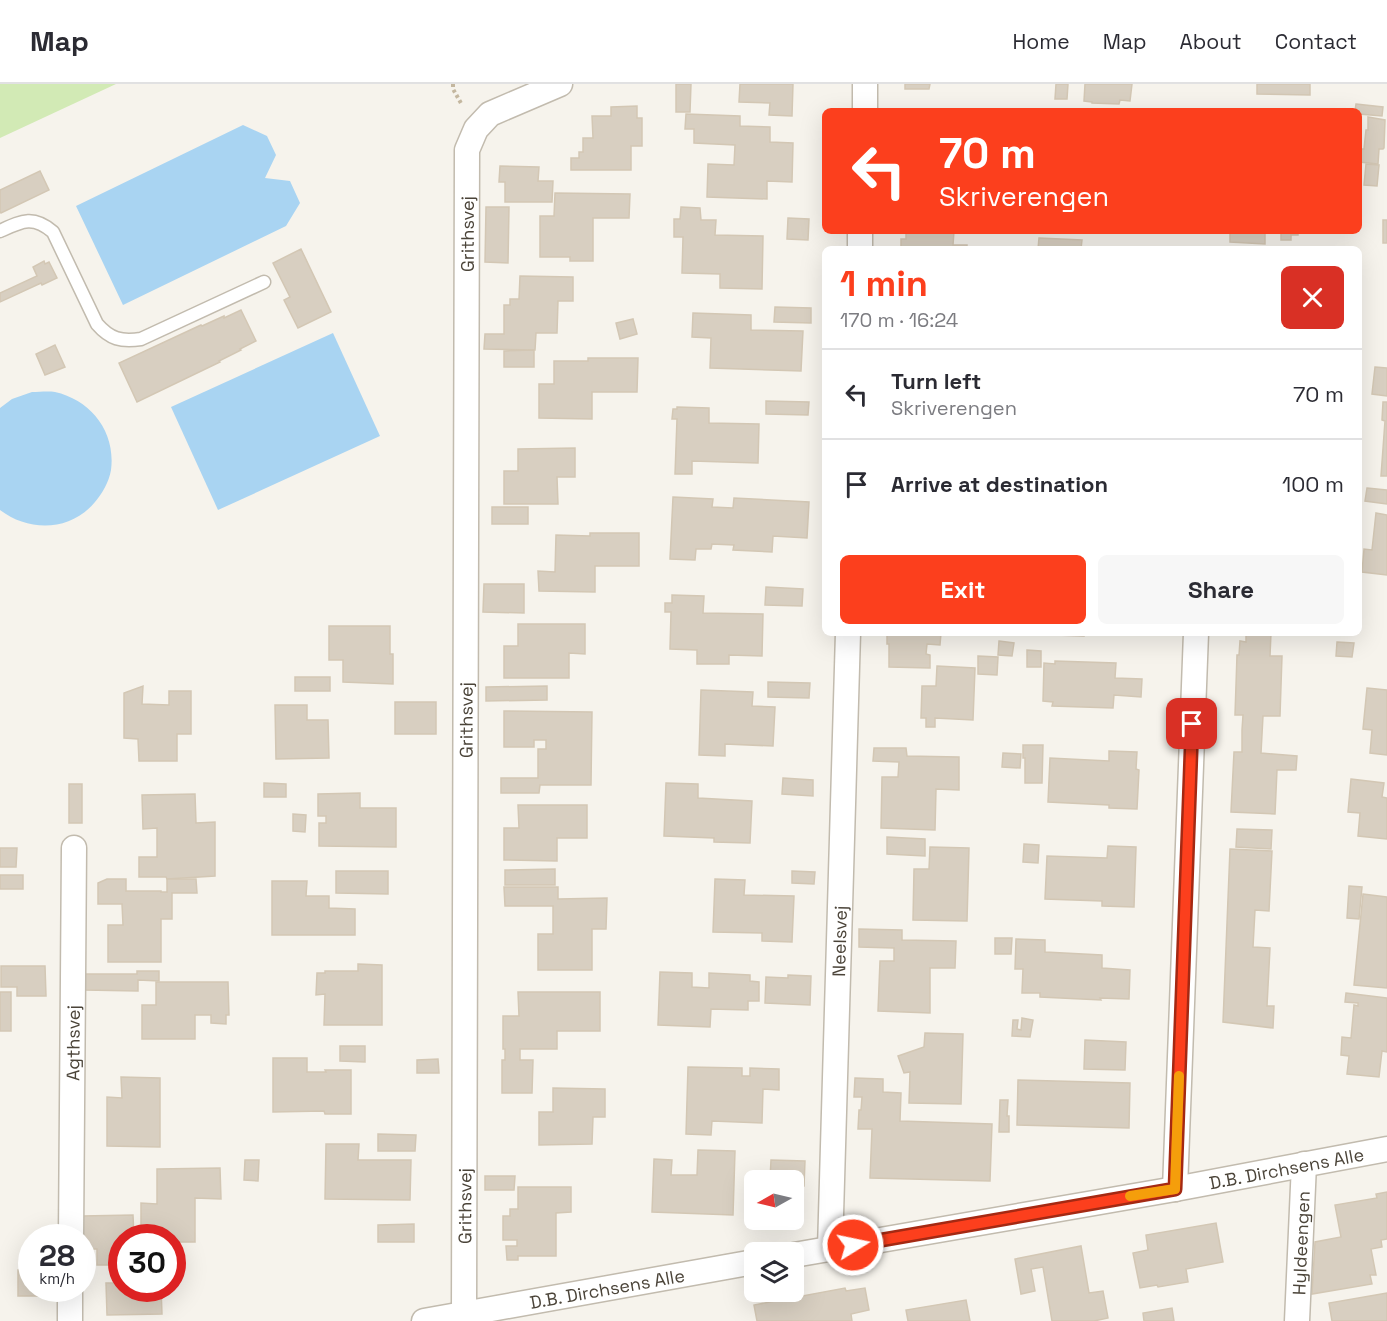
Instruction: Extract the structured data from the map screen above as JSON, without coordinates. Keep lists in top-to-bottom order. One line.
{"streets":{"street":["Grithsvej","Neelsvej","Agthsvej","D.B. Dirchsens Alle","Hyldeengen"]},"crossings":[["Grithsvej","D.B. Dirchsens Alle"],["Neelsvej","D.B. Dirchsens Alle"],["D.B. Dirchsens Alle","Hyldeengen"]],"north":"left","page":{"header":"Map","nav":["Home","Map","About","Contact"],"turn":["70 m","Skriverengen"],"heading":["1 min","170 m · 16:24"],"list":[{"name":"Turn left","note":"Skriverengen","value":"70 m"},{"name":"Arrive at destination","value":"100 m"}],"buttons":["Exit","Share"],"speed":"28 km/h","limit":"30"}}
